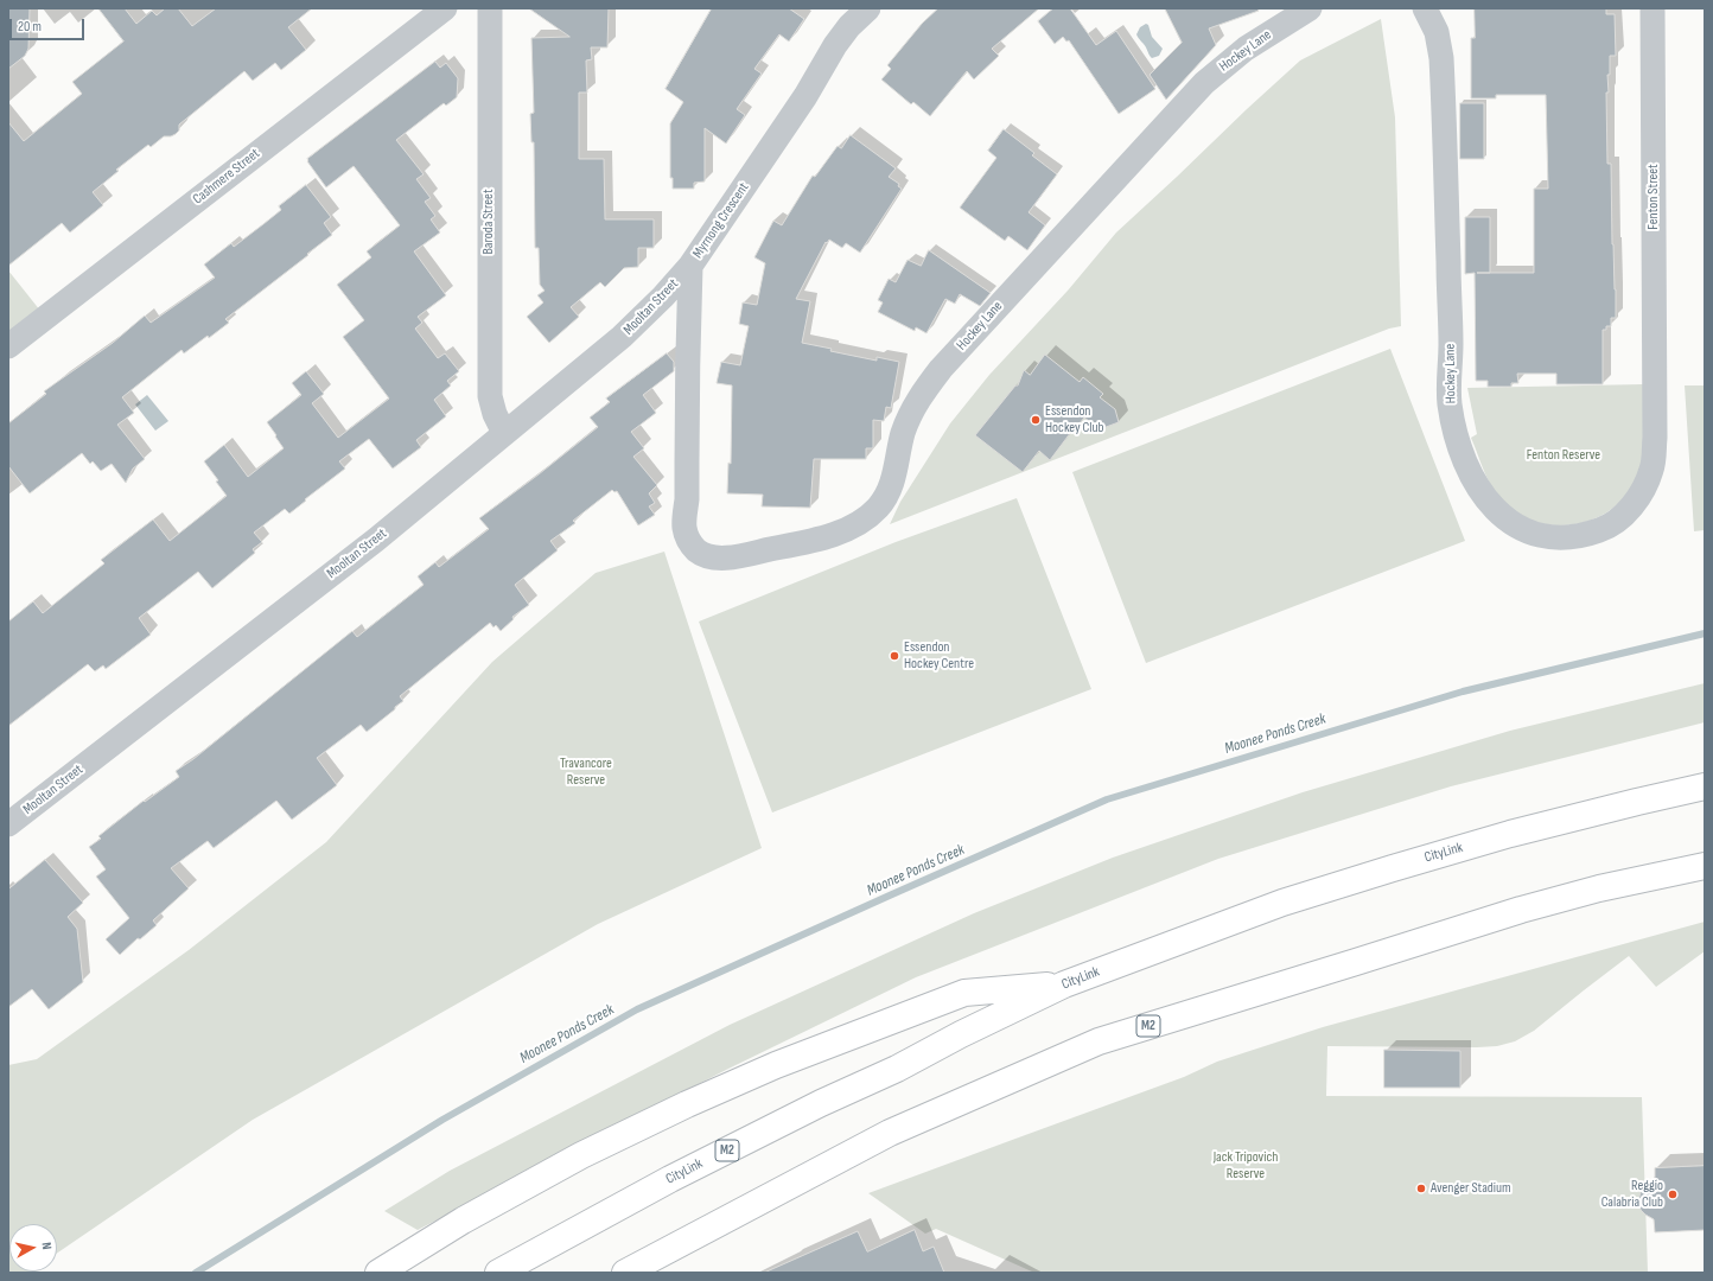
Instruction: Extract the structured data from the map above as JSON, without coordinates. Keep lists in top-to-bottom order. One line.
{"streets":{"highway":["CityLink","M2"],"street":["Hockey Lane","Cashmere Street","Fenton Street","Myrnong Crescent","Baroda Street","Mooltan Street"]},"crossings":[["Hockey Lane","Fenton Street"],["Hockey Lane","Myrnong Crescent"],["Myrnong Crescent","Mooltan Street"],["Baroda Street","Mooltan Street"]],"water":["Moonee Ponds Creek"],"parks":["Fenton Reserve","Travancore Reserve","Jack Tripovich Reserve"],"places":["Essendon Hockey Club","Essendon Hockey Centre","Avenger Stadium","Reggio Calabria Club"],"scale_bar":"20 m","north":"right"}
